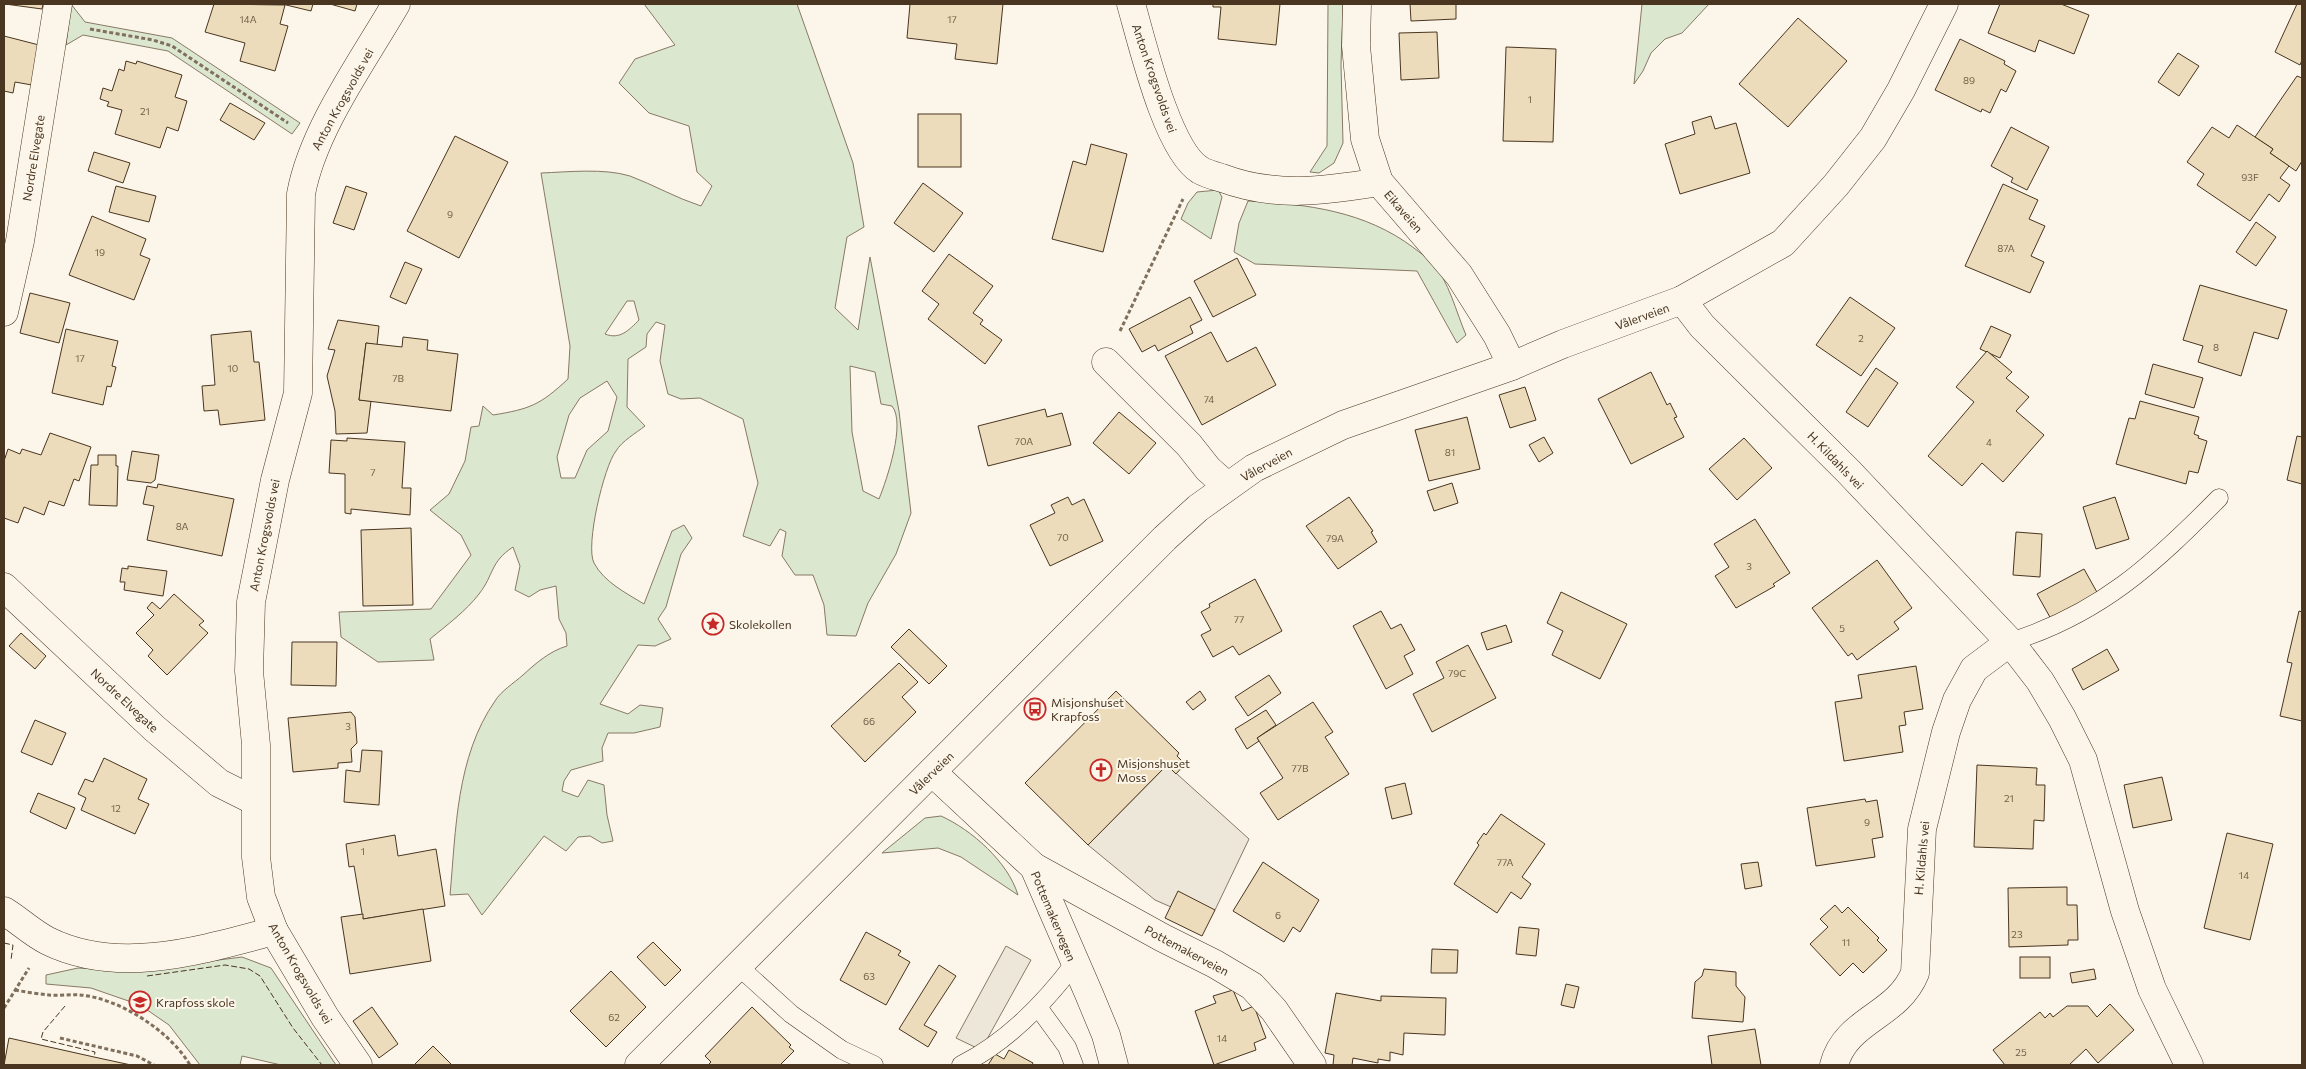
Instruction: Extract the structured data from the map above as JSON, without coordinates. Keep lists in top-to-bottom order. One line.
{"streets":{"street":["Anton Krogsvolds vei","Nordre Elvegate","Eikaveien","Vålerveien","H. Kildahls vei","Pottemakervegen","Pottemakerveien"]},"crossings":[["Anton Krogsvolds vei","Nordre Elvegate"],["Anton Krogsvolds vei","Eikaveien"],["Eikaveien","Vålerveien"],["Vålerveien","H. Kildahls vei"],["Vålerveien","Pottemakervegen"],["Pottemakervegen","Pottemakerveien"]],"places":{"place":["Skolekollen"],"bus stop":["Misjonshuset Krapfoss"],"church":["Misjonshuset Moss"],"school or university":["Krapfoss skole"]},"house_numbers":["14A","17","89","1","21","93F","9","87A","19","2","8","17","10","7B","74","70A","4","81","7","8A","70","79A","3","77","5","79C","66","3","77B","21","12","9","1","77A","14","6","23","11","63","62","14","25"]}
